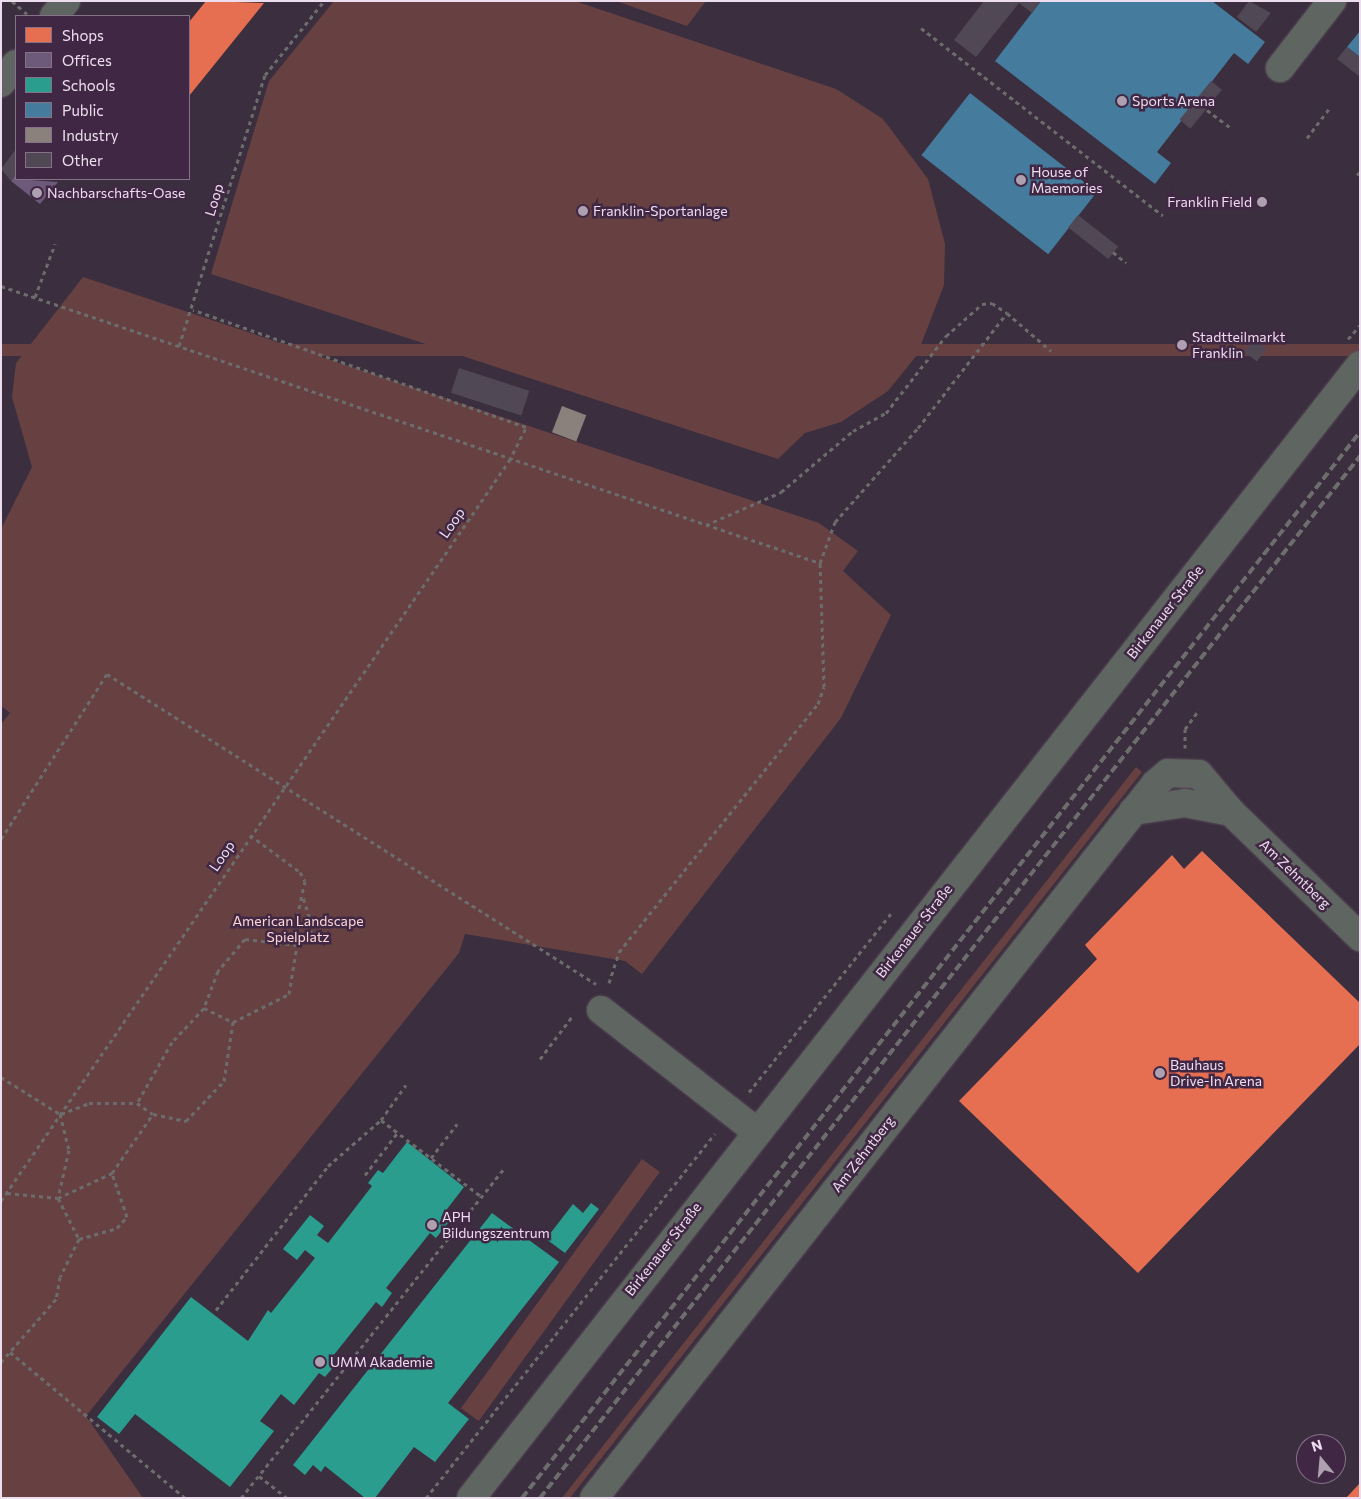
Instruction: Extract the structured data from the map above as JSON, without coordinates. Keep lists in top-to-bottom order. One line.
{"streets":{"street":["Birkenauer Straße","Am Zehntberg"],"path":["Loop"]},"parks":["American Landscape Spielplatz"],"places":["Sports Arena","House of Maemories","Nachbarschafts-Oase","Franklin Field","Franklin-Sportanlage","Stadtteilmarkt Franklin","Bauhaus Drive-In Arena","APH Bildungszentrum","UMM Akademie"],"legend":["Shops","Offices","Schools","Public","Industry","Other"],"north":"top"}
